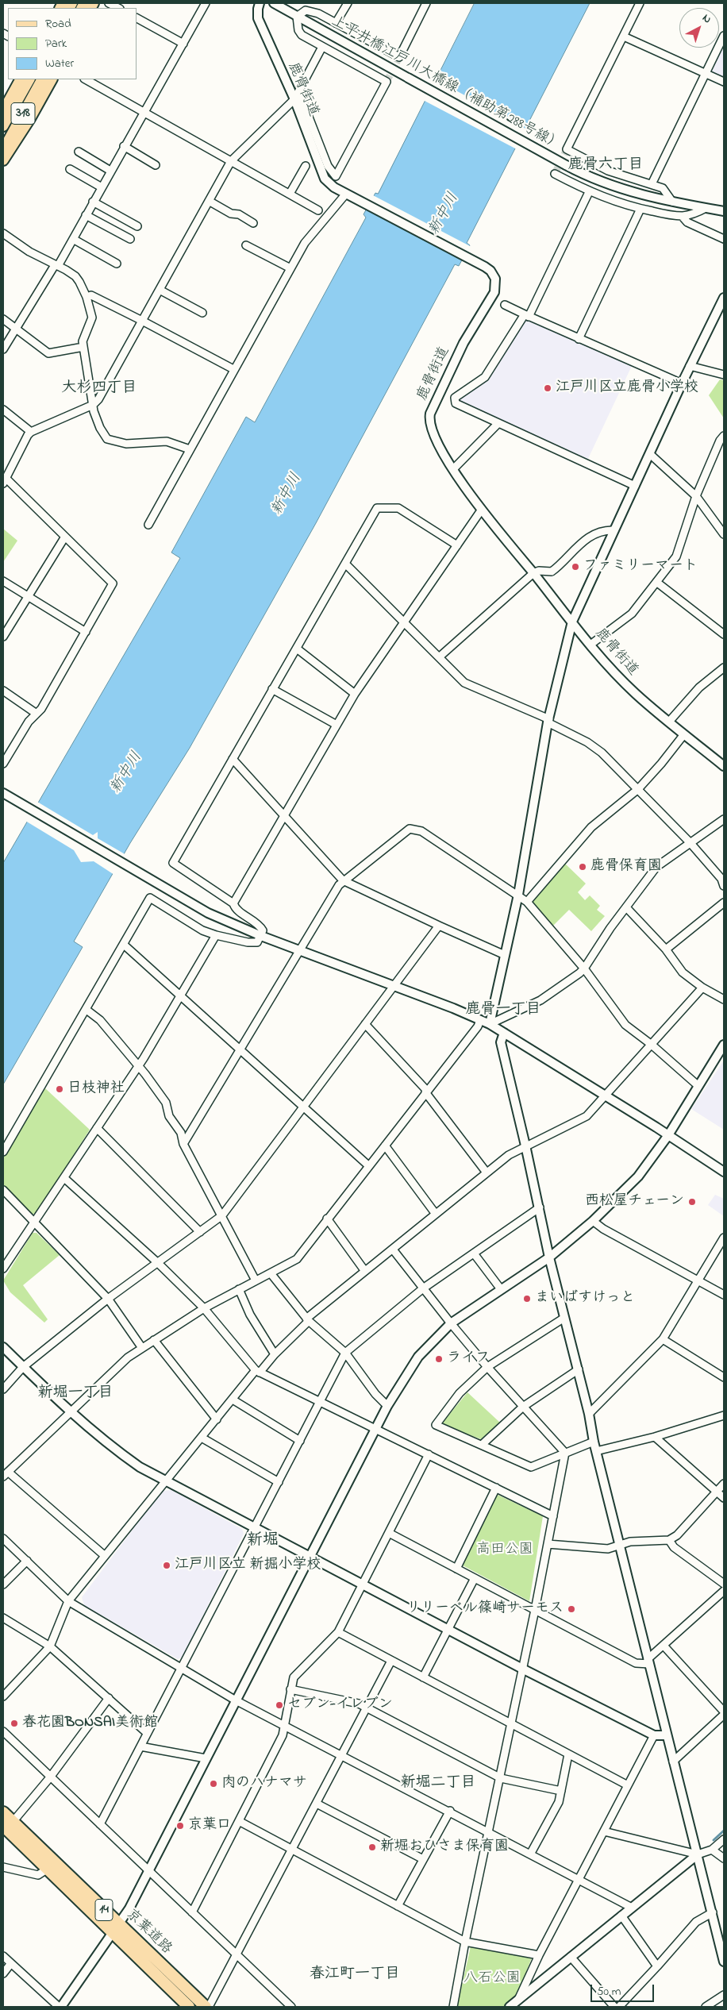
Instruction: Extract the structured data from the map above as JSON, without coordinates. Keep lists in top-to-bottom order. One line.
{"streets":{"highway":["14","京葉道路"],"main road":["318"],"street":["上平井橋江戸川大橋線（補助第288号線）","鹿骨街道"]},"districts":["鹿骨六丁目","大杉四丁目","鹿骨一丁目","新堀一丁目","新堀","新堀二丁目","春江町一丁目"],"water":["新中川"],"parks":["高田公園","八石公園"],"places":["江戸川区立鹿骨小学校","ファミリーマート","鹿骨保育園","日枝神社","西松屋チェーン","まいばすけっと","ライフ","江戸川区立 新掘小学校","リリーベル篠崎サーモス","セブン-イレブン","春花園BONSAI美術館","肉のハナマサ","京葉口","新堀おひさま保育園"],"legend":["Road","Park","Water"],"scale_bar":"50 m","north":"top right"}
